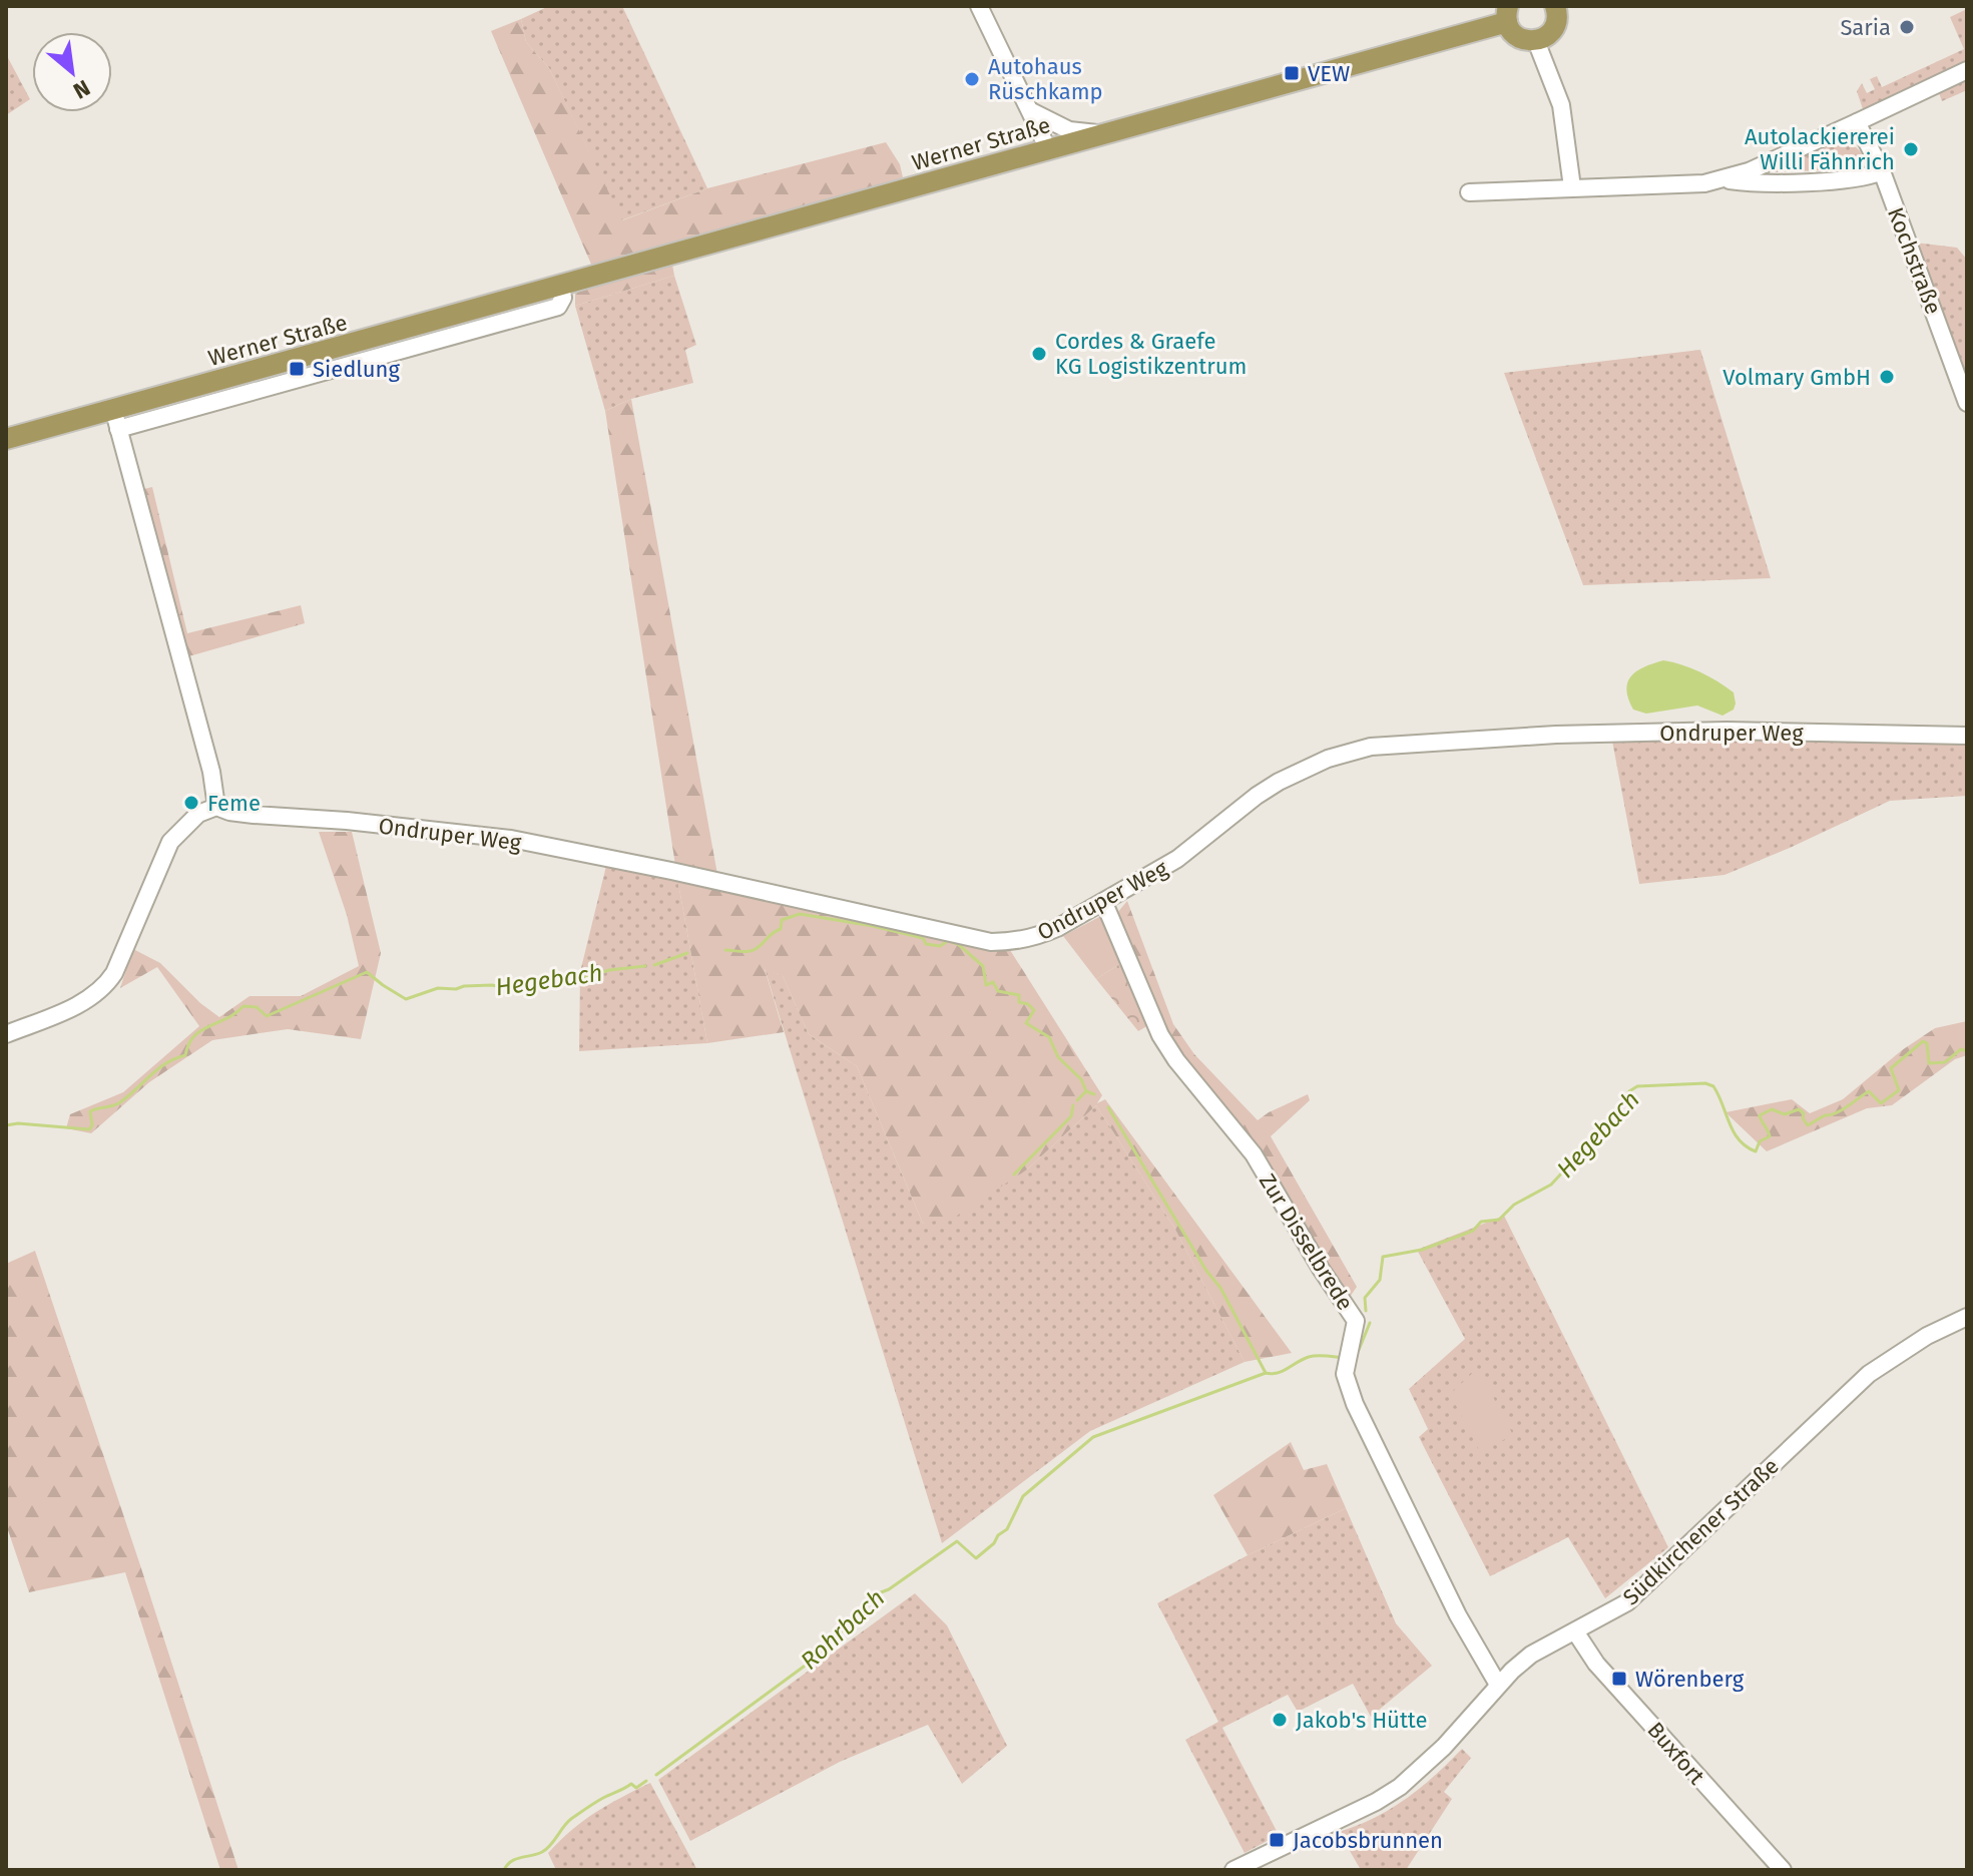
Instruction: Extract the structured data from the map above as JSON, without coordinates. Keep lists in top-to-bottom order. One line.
{"streets":{"main road":["Werner Straße"],"street":["Kochstraße","Ondruper Weg","Zur Disselbrede","Südkirchener Straße","Buxfort"]},"crossings":[["Ondruper Weg","Zur Disselbrede"],["Zur Disselbrede","Südkirchener Straße"],["Südkirchener Straße","Buxfort"]],"water":["Hegebach","Rohrbach"],"places":{"other":["Saria","Autohaus Rüschkamp","Autolackiererei Willi Fähnrich","Cordes & Graefe KG Logistikzentrum","Volmary GmbH","Feme","Jakob's Hütte"],"transit":["VEW","Siedlung","Wörenberg","Jacobsbrunnen"]},"north":"bottom right"}
